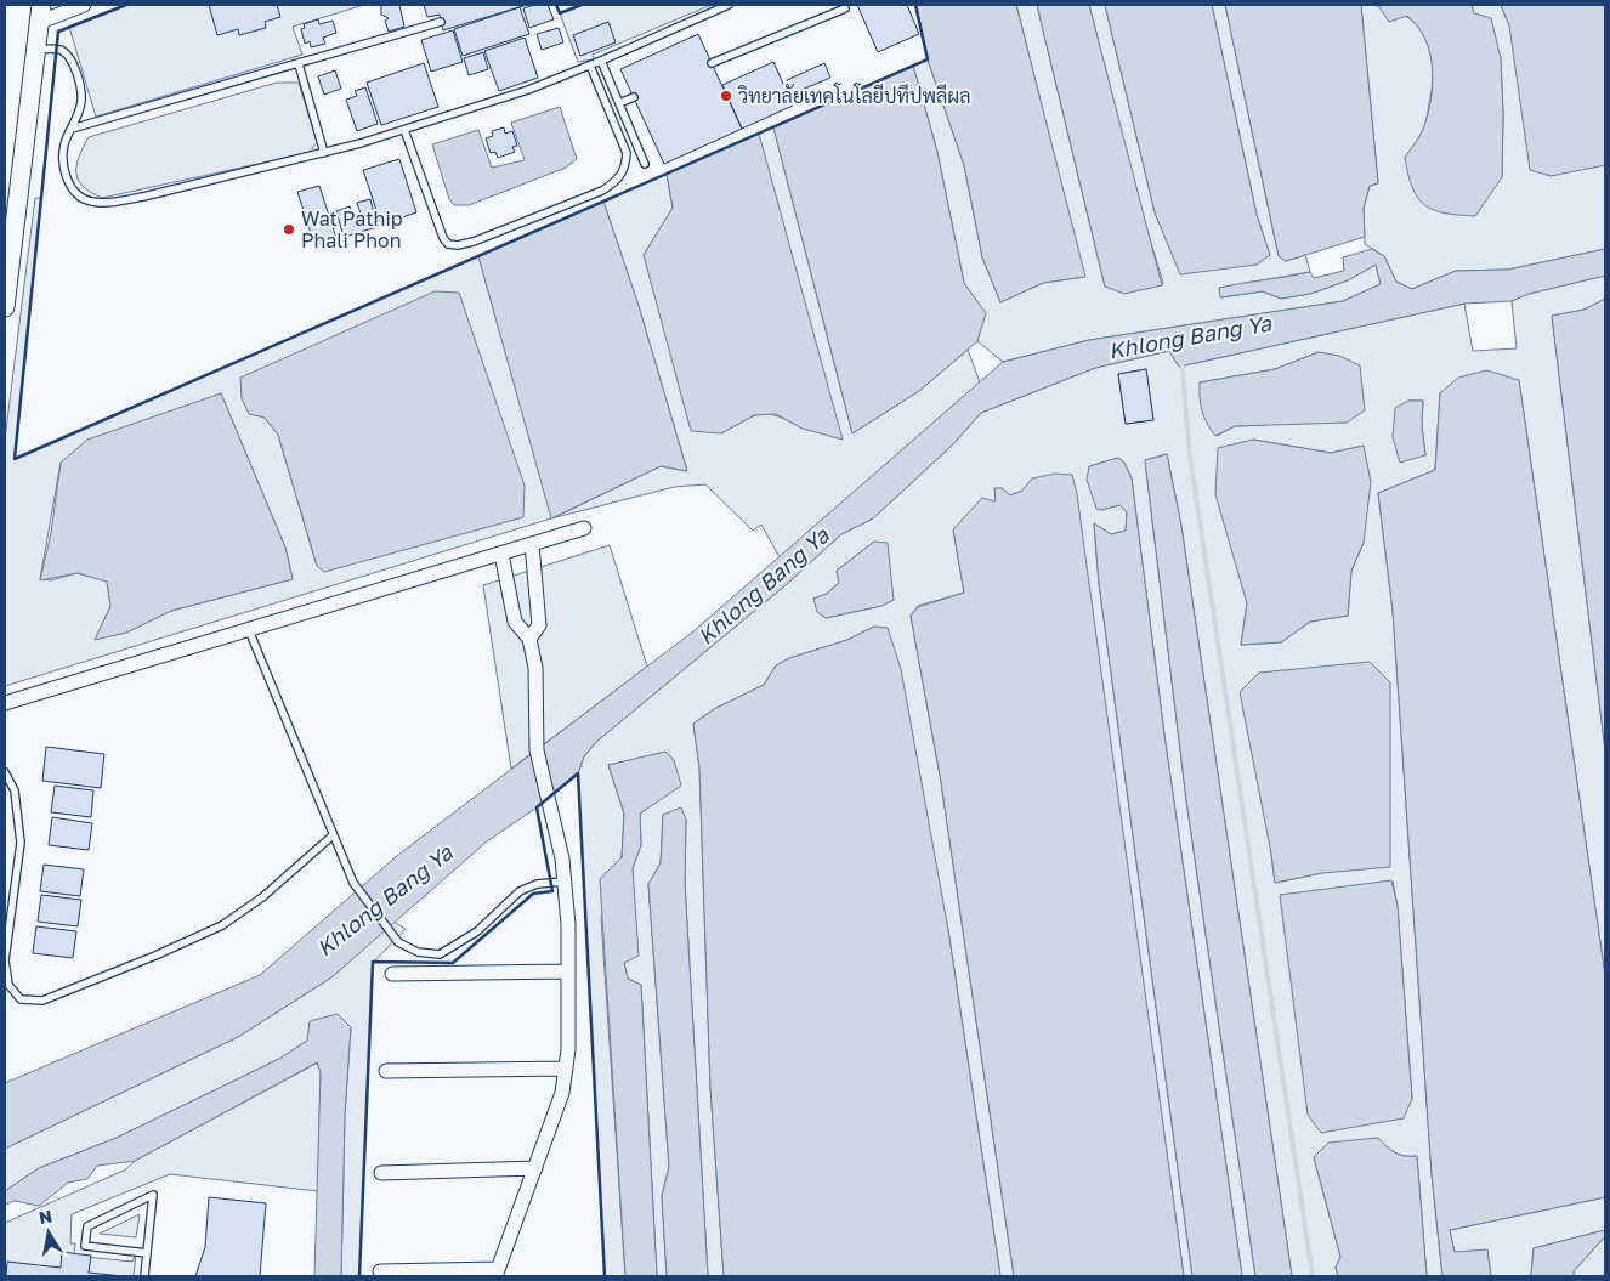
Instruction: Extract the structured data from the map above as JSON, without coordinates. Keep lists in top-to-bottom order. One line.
{"water":["Khlong Bang Ya"],"places":["วิทยาลัยเทคโนโลยีปทีปพลีผล","Wat Pathip Phali Phon"],"north":"top"}
